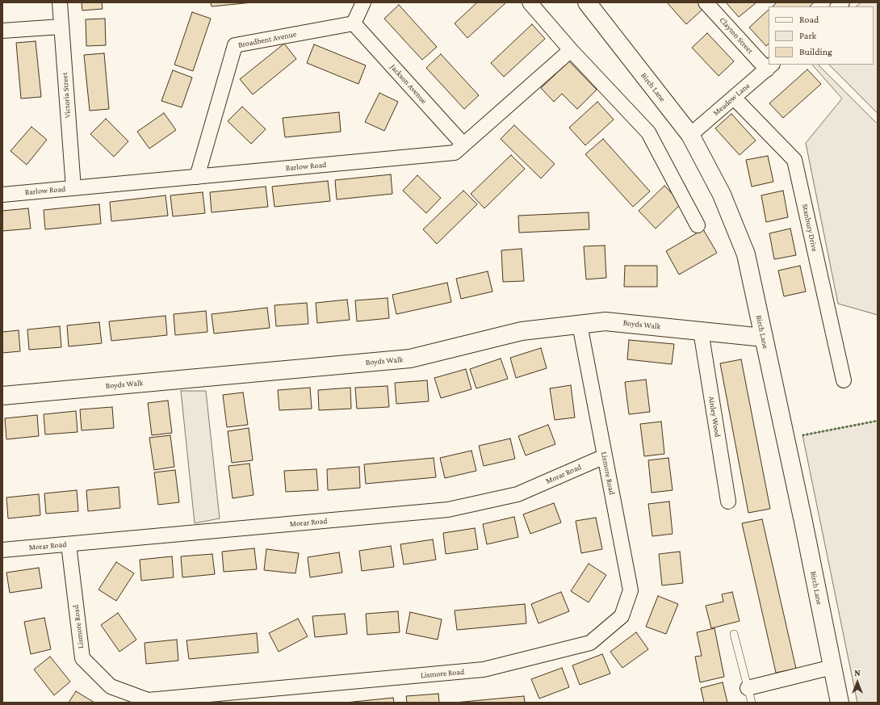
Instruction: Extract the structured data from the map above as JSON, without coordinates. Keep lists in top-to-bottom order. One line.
{"streets":{"street":["Clayton Street","Broadbent Avenue","Jackson Avenue","Birch Lane","Victoria Street","Meadow Lane","Barlow Road","Stanbury Drive","Boyds Walk","Ainley Wood","Lismore Road","Morar Road"]},"crossings":[["Clayton Street","Meadow Lane"],["Broadbent Avenue","Jackson Avenue"],["Broadbent Avenue","Barlow Road"],["Jackson Avenue","Barlow Road"],["Birch Lane","Meadow Lane"],["Birch Lane","Boyds Walk"],["Victoria Street","Barlow Road"],["Meadow Lane","Stanbury Drive"],["Boyds Walk","Ainley Wood"],["Boyds Walk","Lismore Road"],["Lismore Road","Morar Road"]],"legend":["Road","Park","Building"],"north":"top"}
